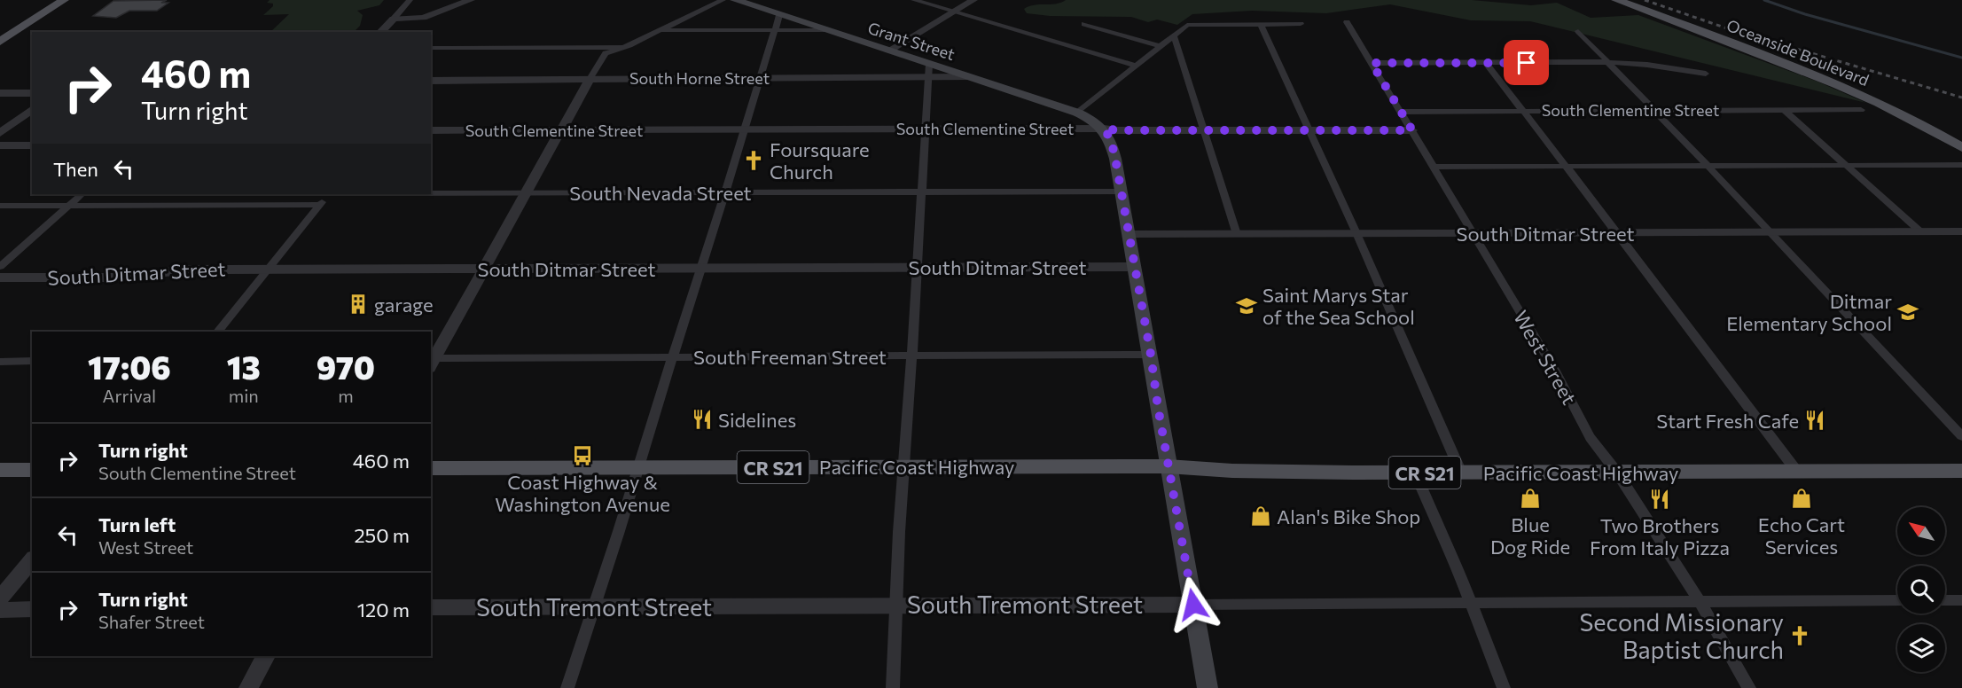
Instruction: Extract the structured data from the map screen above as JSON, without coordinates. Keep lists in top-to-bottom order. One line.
{"streets":{"main road":["Grant Street","Oceanside Boulevard","Pacific Coast Highway","CR S21"],"street":["South Horne Street","South Clementine Street","South Nevada Street","South Ditmar Street","South Freeman Street","West Street","South Tremont Street"]},"crossings":[["Grant Street","South Horne Street"],["Grant Street","South Clementine Street"],["South Clementine Street","West Street"],["South Ditmar Street","West Street"],["West Street","Pacific Coast Highway"],["West Street","South Tremont Street"]],"places":{"church":["Foursquare Church","Second Missionary Baptist Church"],"building":["garage"],"school or university":["Saint Marys Star of the Sea School","Ditmar Elementary School"],"restaurant":["Sidelines","Start Fresh Cafe","Two Brothers From Italy Pizza"],"bus stop":["Coast Highway & Washington Avenue"],"shop":["Blue Dog Ride","Echo Cart Services","Alan's Bike Shop"]},"north":"top left","page":{"turn":["460 m","Turn right"],"then":"Then","eta":["17:06","Arrival","13","min","970","m"],"list":[{"name":"Turn right","note":"South Clementine Street","value":"460 m"},{"name":"Turn left","note":"West Street","value":"250 m"},{"name":"Turn right","note":"Shafer Street","value":"120 m"}]}}
